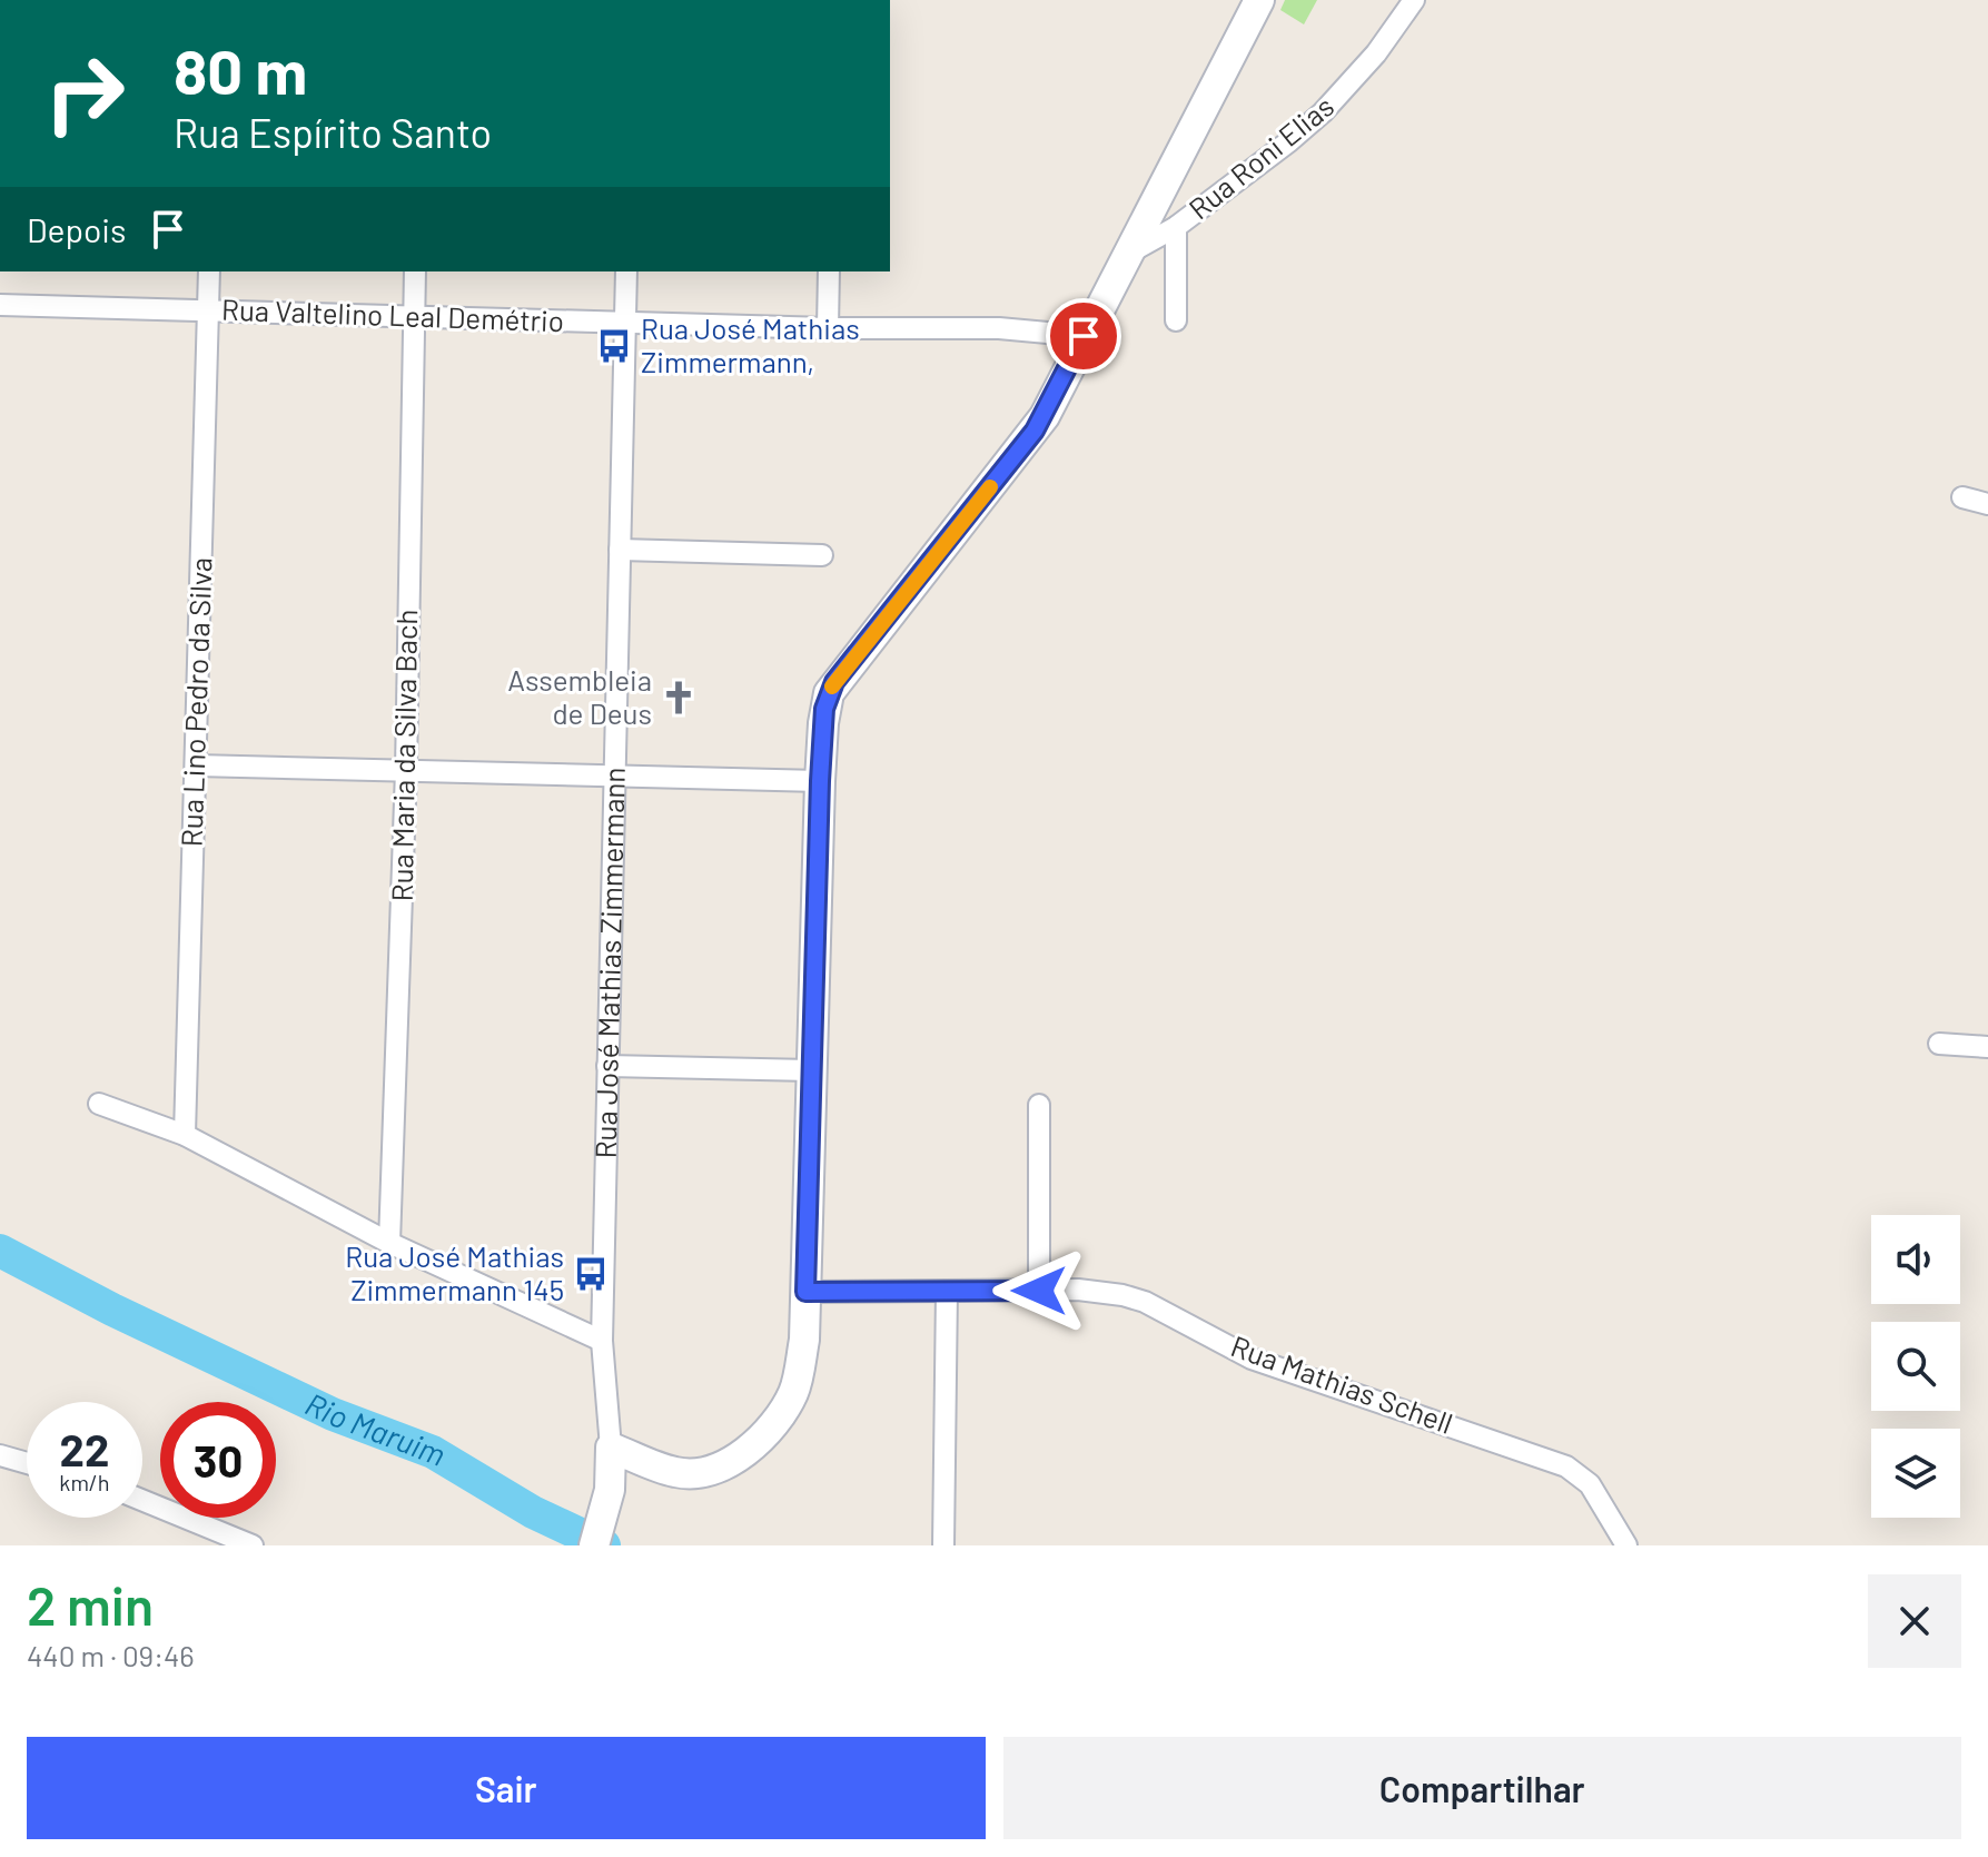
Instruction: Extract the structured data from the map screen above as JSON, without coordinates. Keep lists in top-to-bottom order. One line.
{"streets":{"street":["Rua Roni Elias","Rua Valtelino Leal Demétrio","Rua Lino Pedro da Silva","Rua Maria da Silva Bach","Rua José Mathias Zimmermann","Rua Mathias Schell"]},"crossings":[["Rua Valtelino Leal Demétrio","Rua Lino Pedro da Silva"],["Rua Valtelino Leal Demétrio","Rua Maria da Silva Bach"],["Rua Valtelino Leal Demétrio","Rua José Mathias Zimmermann"]],"water":["Rio Maruim"],"places":{"bus stop":["Rua José Mathias Zimmermann,","Rua José Mathias Zimmermann 145"],"church":["Assembleia de Deus"]},"page":{"turn":["80 m","Rua Espírito Santo"],"then":"Depois","speed":"22 km/h","limit":"30","heading":["2 min","440 m · 09:46"],"buttons":["Sair","Compartilhar"]}}
